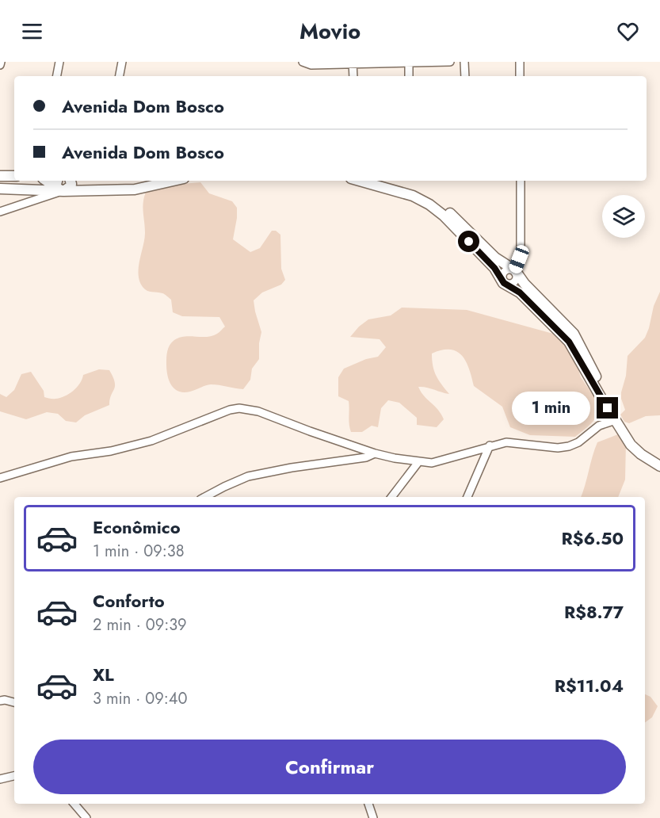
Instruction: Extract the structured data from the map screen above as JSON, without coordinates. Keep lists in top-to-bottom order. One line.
{"page":{"header":"Movio","banner":["Avenida Dom Bosco","Avenida Dom Bosco"],"bubble":"1 min","list":[{"name":"Econômico","note":"1 min · 09:38","value":"R$6.50"},{"name":"Conforto","note":"2 min · 09:39","value":"R$8.77"},{"name":"XL","note":"3 min · 09:40","value":"R$11.04"}],"buttons":"Confirmar"}}
